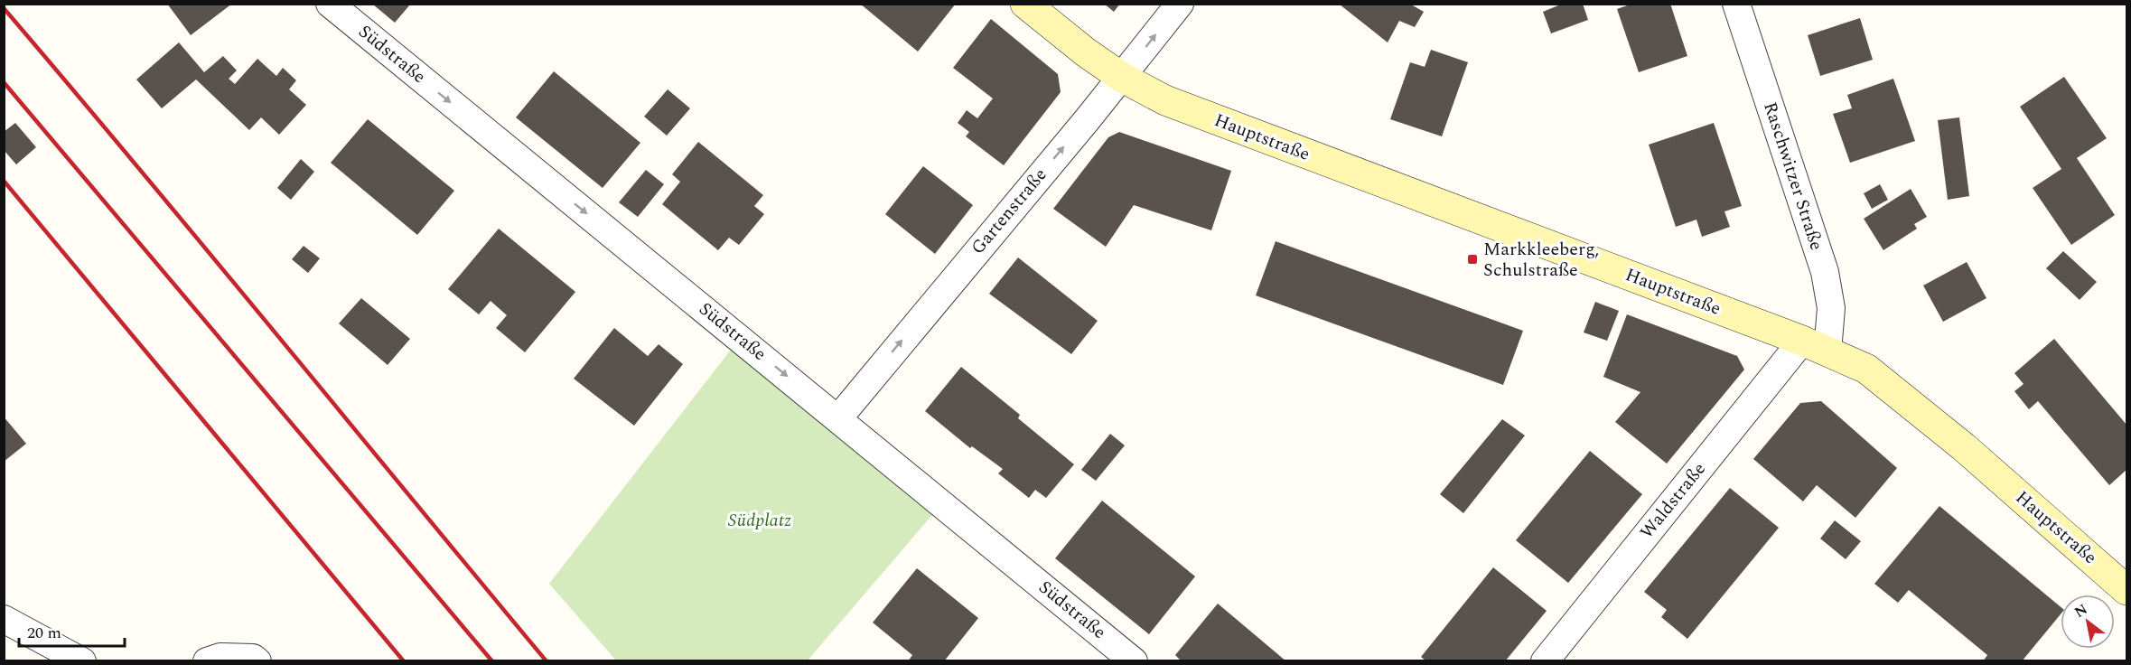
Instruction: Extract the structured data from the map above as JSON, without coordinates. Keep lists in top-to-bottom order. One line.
{"streets":{"main road":["Hauptstraße"],"street":["Südstraße","Raschwitzer Straße","Gartenstraße","Waldstraße"]},"crossings":[["Südstraße","Gartenstraße"],["Hauptstraße","Raschwitzer Straße"],["Hauptstraße","Gartenstraße"],["Hauptstraße","Waldstraße"],["Raschwitzer Straße","Waldstraße"]],"one_way":["Südstraße","Gartenstraße"],"parks":["Südplatz"],"places":{"transit":["Markkleeberg, Schulstraße"]},"scale_bar":"20 m","north":"top left"}
